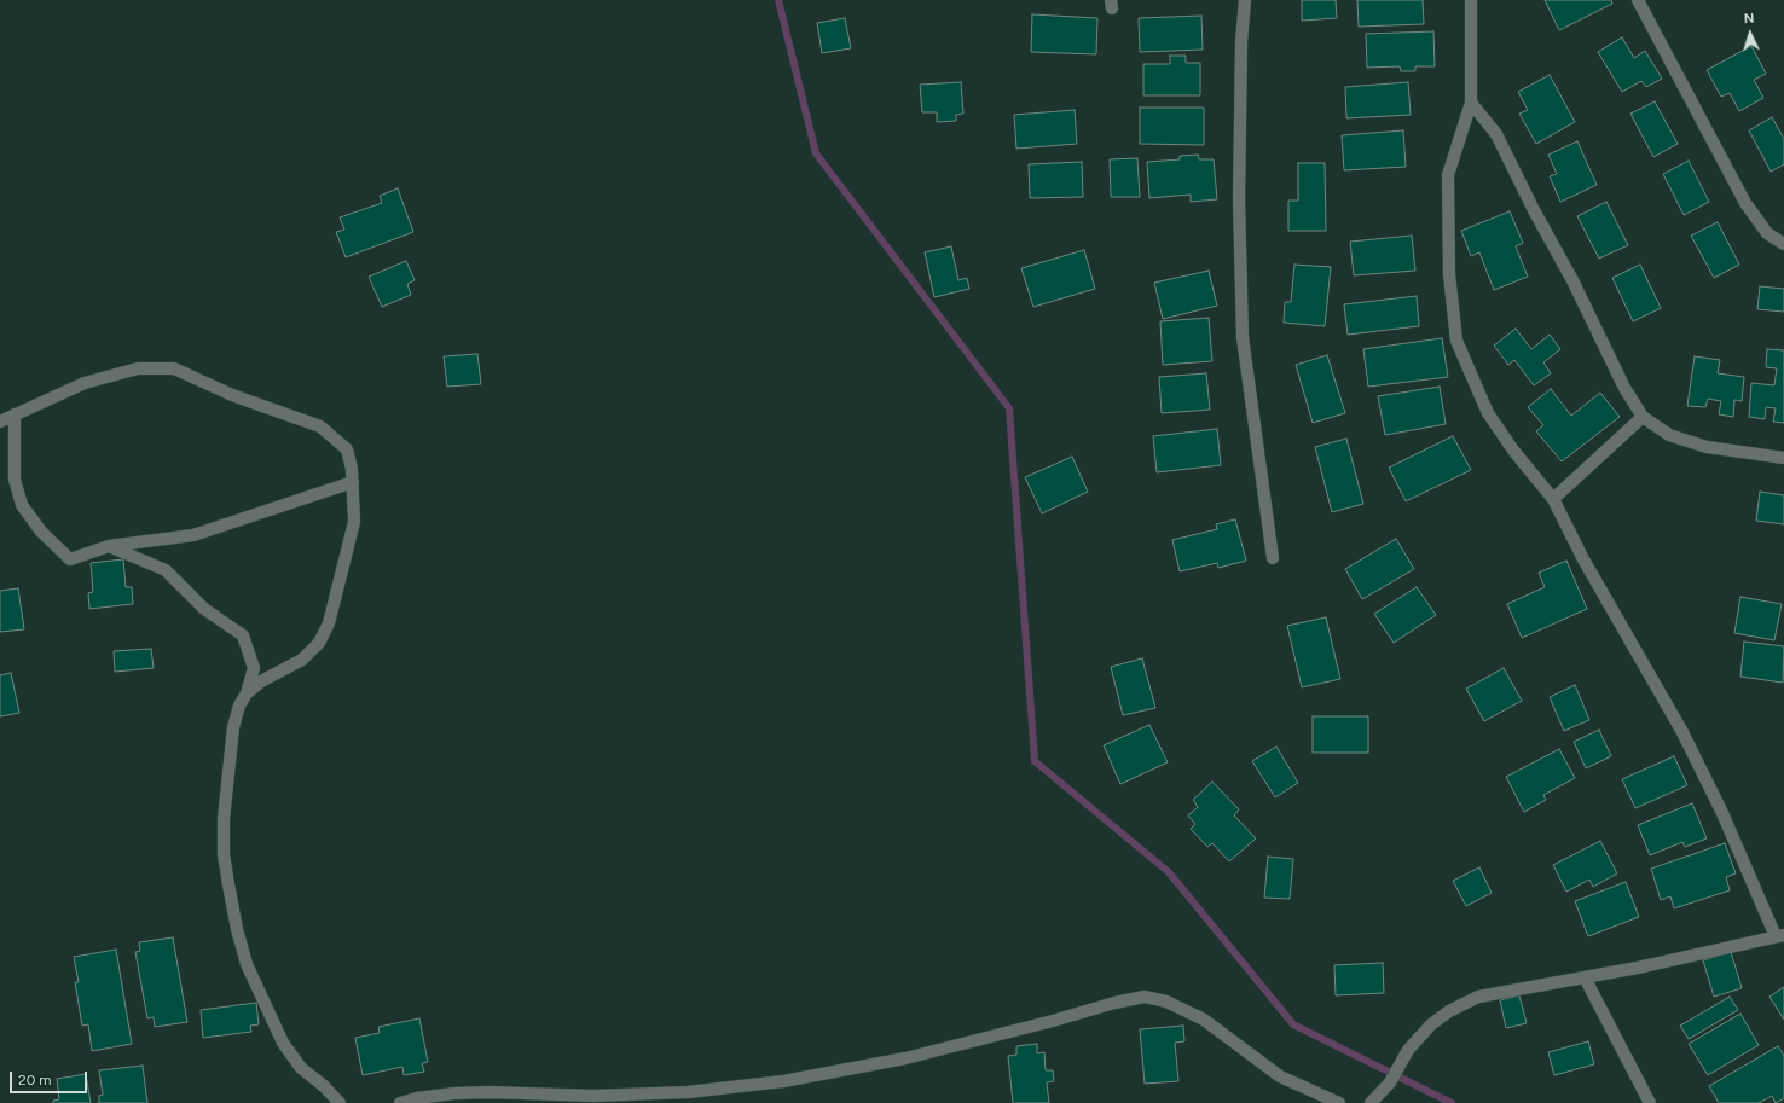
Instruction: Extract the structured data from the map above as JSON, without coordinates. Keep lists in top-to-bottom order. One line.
{"scale_bar":"20 m","north":"top"}
